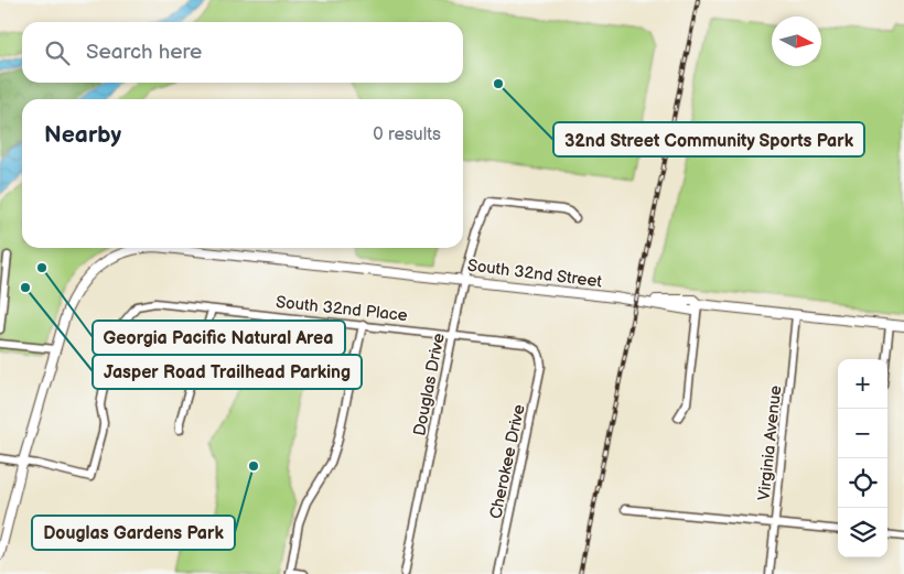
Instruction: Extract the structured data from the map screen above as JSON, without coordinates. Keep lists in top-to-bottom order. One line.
{"streets":{"street":["South 32nd Street","South 32nd Place","Douglas Drive","Virginia Avenue","Cherokee Drive"]},"crossings":[["South 32nd Street","Douglas Drive"],["South 32nd Street","Virginia Avenue"],["South 32nd Place","Douglas Drive"],["South 32nd Place","Cherokee Drive"]],"places":["32nd Street Community Sports Park","Georgia Pacific Natural Area","Jasper Road Trailhead Parking","Douglas Gardens Park"],"north":"right","page":{"search":"Search here","heading":["Nearby","0 results"],"map_buttons":["+","−"]}}
